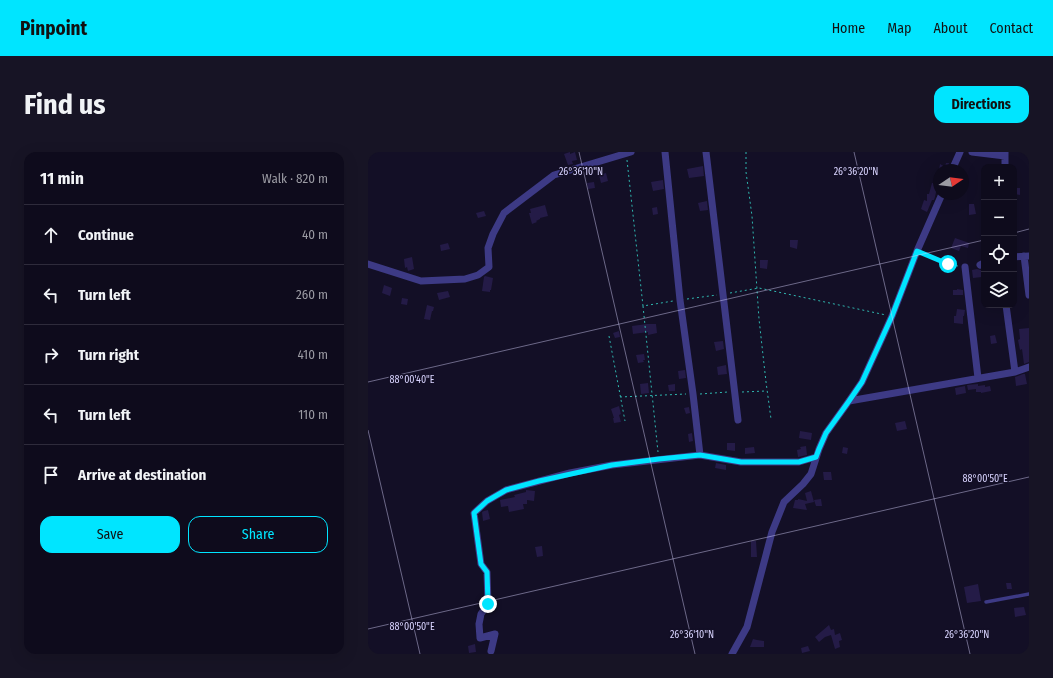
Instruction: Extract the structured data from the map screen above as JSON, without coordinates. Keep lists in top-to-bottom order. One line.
{"north":"right","page":{"header":"Pinpoint","nav":["Home","Map","About","Contact"],"buttons":["Directions",["Save","Share"]],"title":"Find us","heading":["11 min","Walk · 820 m"],"map_buttons":["+","−"],"list":[["Continue","40 m"],["Turn left","260 m"],["Turn right","410 m"],["Turn left","110 m"],"Arrive at destination"]},"coordinates":["26°36'10\"N","26°36'20\"N","88°00'40\"E","88°00'50\"E"]}
